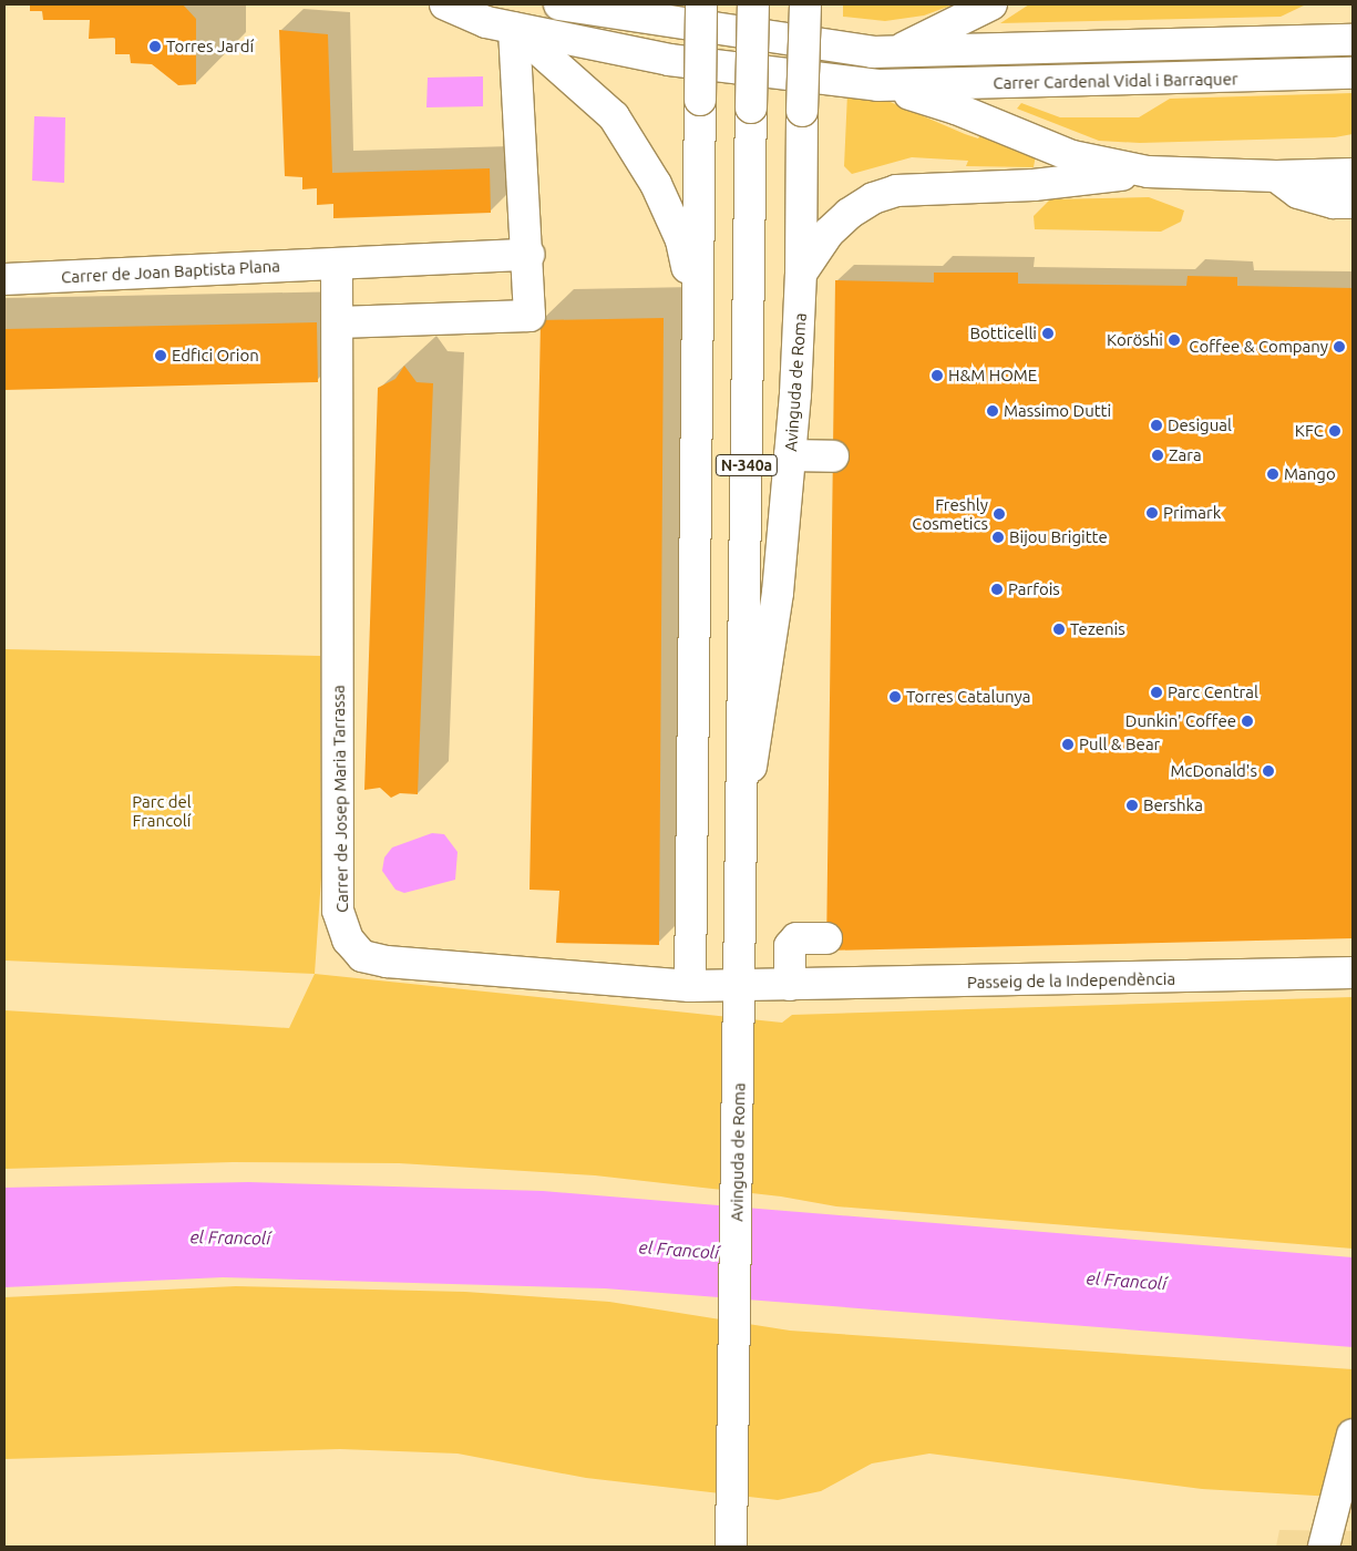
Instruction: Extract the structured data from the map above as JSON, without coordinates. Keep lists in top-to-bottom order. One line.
{"streets":{"street":["Carrer Cardenal Vidal i Barraquer","Carrer de Joan Baptista Plana","Avinguda de Roma","N-340a","Carrer de Josep Maria Tarrassa","Passeig de la Independència"]},"crossings":[["Carrer Cardenal Vidal i Barraquer","Avinguda de Roma"],["Avinguda de Roma","Carrer de Josep Maria Tarrassa"],["Avinguda de Roma","Passeig de la Independència"],["Carrer de Josep Maria Tarrassa","Passeig de la Independència"]],"water":["el Francolí"],"parks":["Parc del Francolí"],"places":["Torres Jardí","Botticelli","Koröshi","Coffee & Company","Edfici Orion","H&M HOME","Massimo Dutti","Desigual","KFC","Zara","Mango","Primark","Freshly Cosmetics","Bijou Brigitte","Parfois","Tezenis","Parc Central","Torres Catalunya","Dunkin' Coffee","Pull & Bear","McDonald's","Bershka"]}
